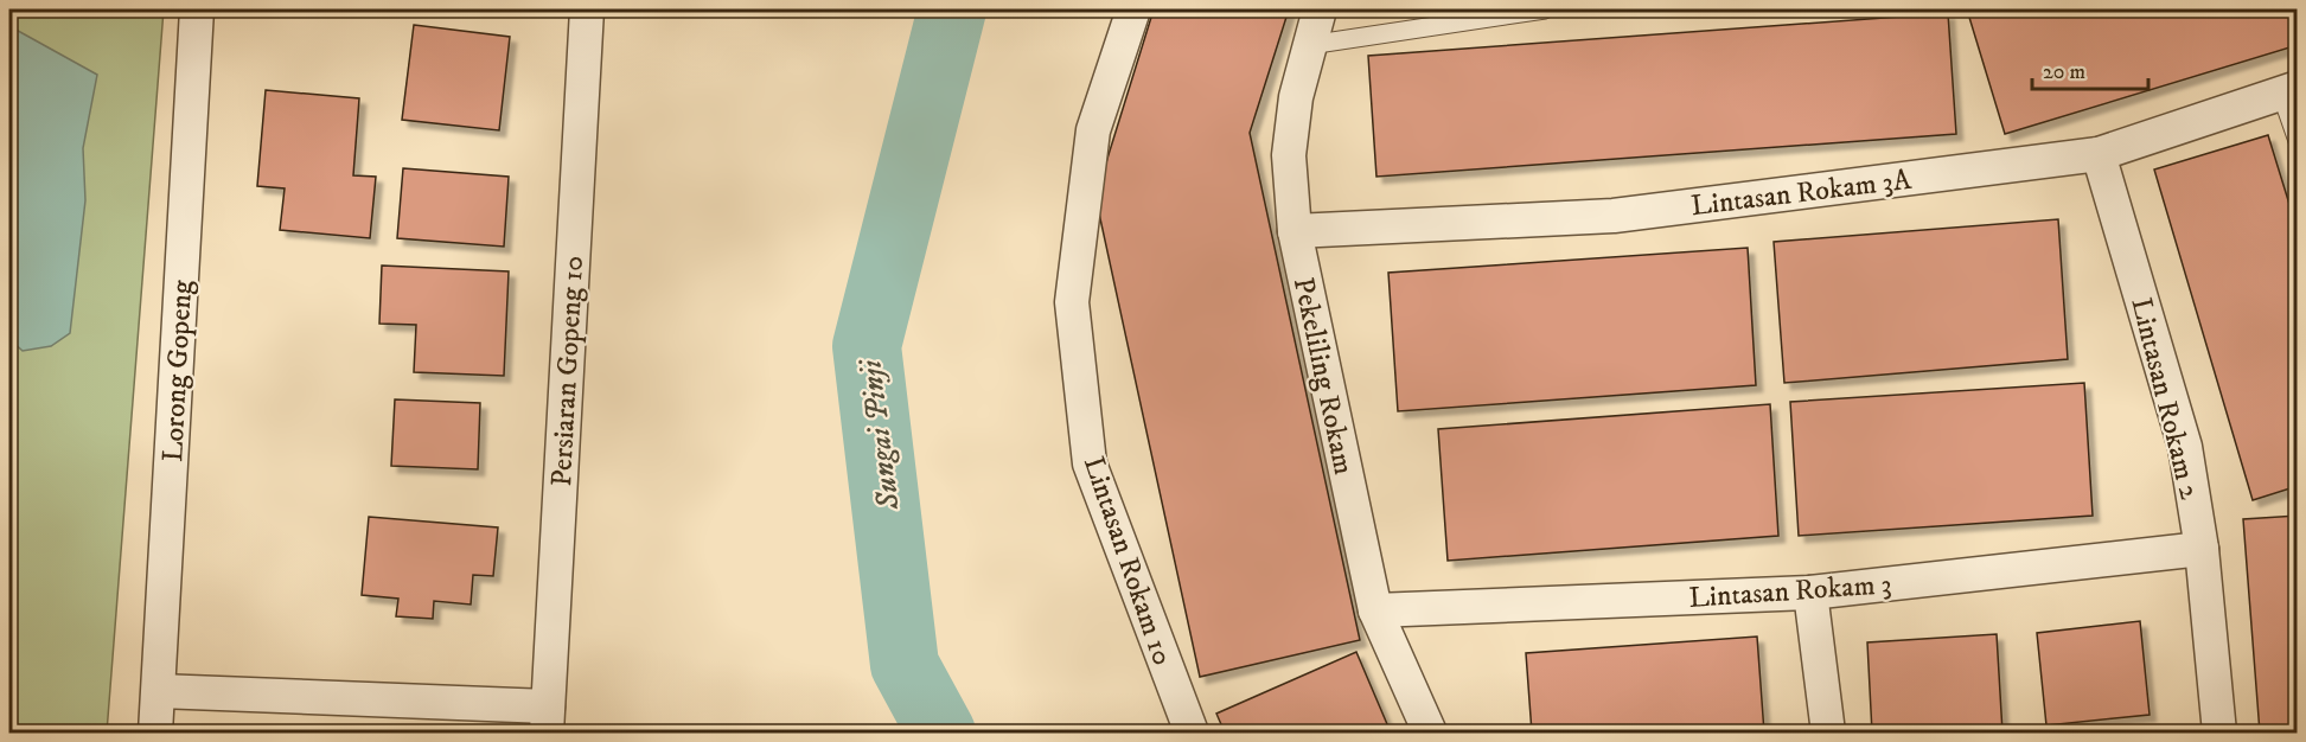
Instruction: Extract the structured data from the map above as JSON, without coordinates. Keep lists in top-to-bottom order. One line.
{"streets":{"street":["Lintasan Rokam 3A","Lorong Gopeng","Persiaran Gopeng 10","Pekeliling Rokam","Lintasan Rokam 2","Lintasan Rokam 10","Lintasan Rokam 3"]},"crossings":[["Lintasan Rokam 3A","Pekeliling Rokam"],["Lintasan Rokam 3A","Lintasan Rokam 2"],["Pekeliling Rokam","Lintasan Rokam 3"],["Lintasan Rokam 2","Lintasan Rokam 3"]],"water":["Sungai Pinji"],"scale_bar":"20 m"}
